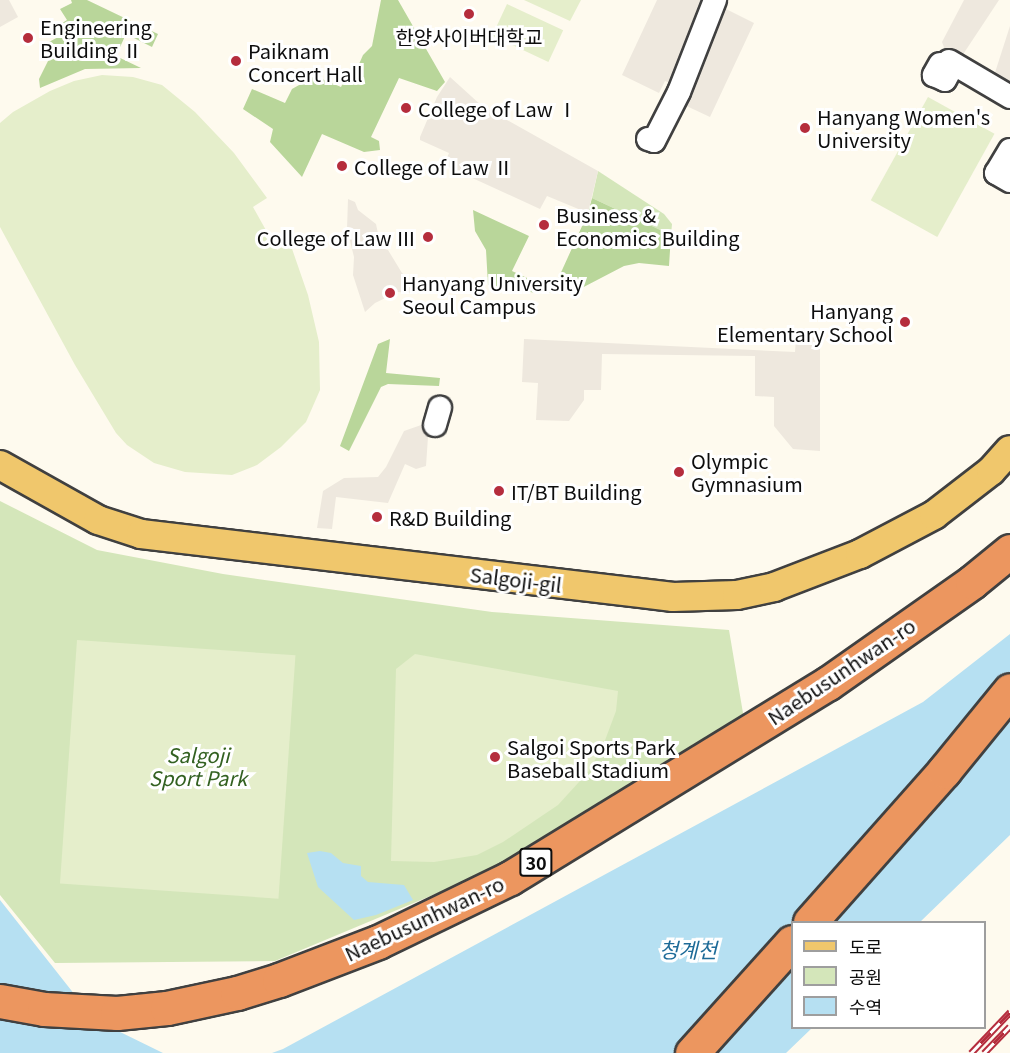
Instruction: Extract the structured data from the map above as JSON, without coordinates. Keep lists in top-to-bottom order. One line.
{"streets":{"highway":["Naebusunhwan-ro","30"],"main road":["Salgoji-gil"]},"water":["청계천"],"parks":["Salgoji Sport Park"],"places":["한양사이버대학교","Engineering Building Ⅱ","Paiknam Concert Hall","College of Law Ⅰ","Hanyang Women's University","College of Law Ⅱ","Business & Economics Building","College of Law Ⅲ","Hanyang University Seoul Campus","Hanyang Elementary School","Olympic Gymnasium","IT/BT Building","R&D Building","Salgoi Sports Park Baseball Stadium"],"legend":["도로","공원","수역"]}
